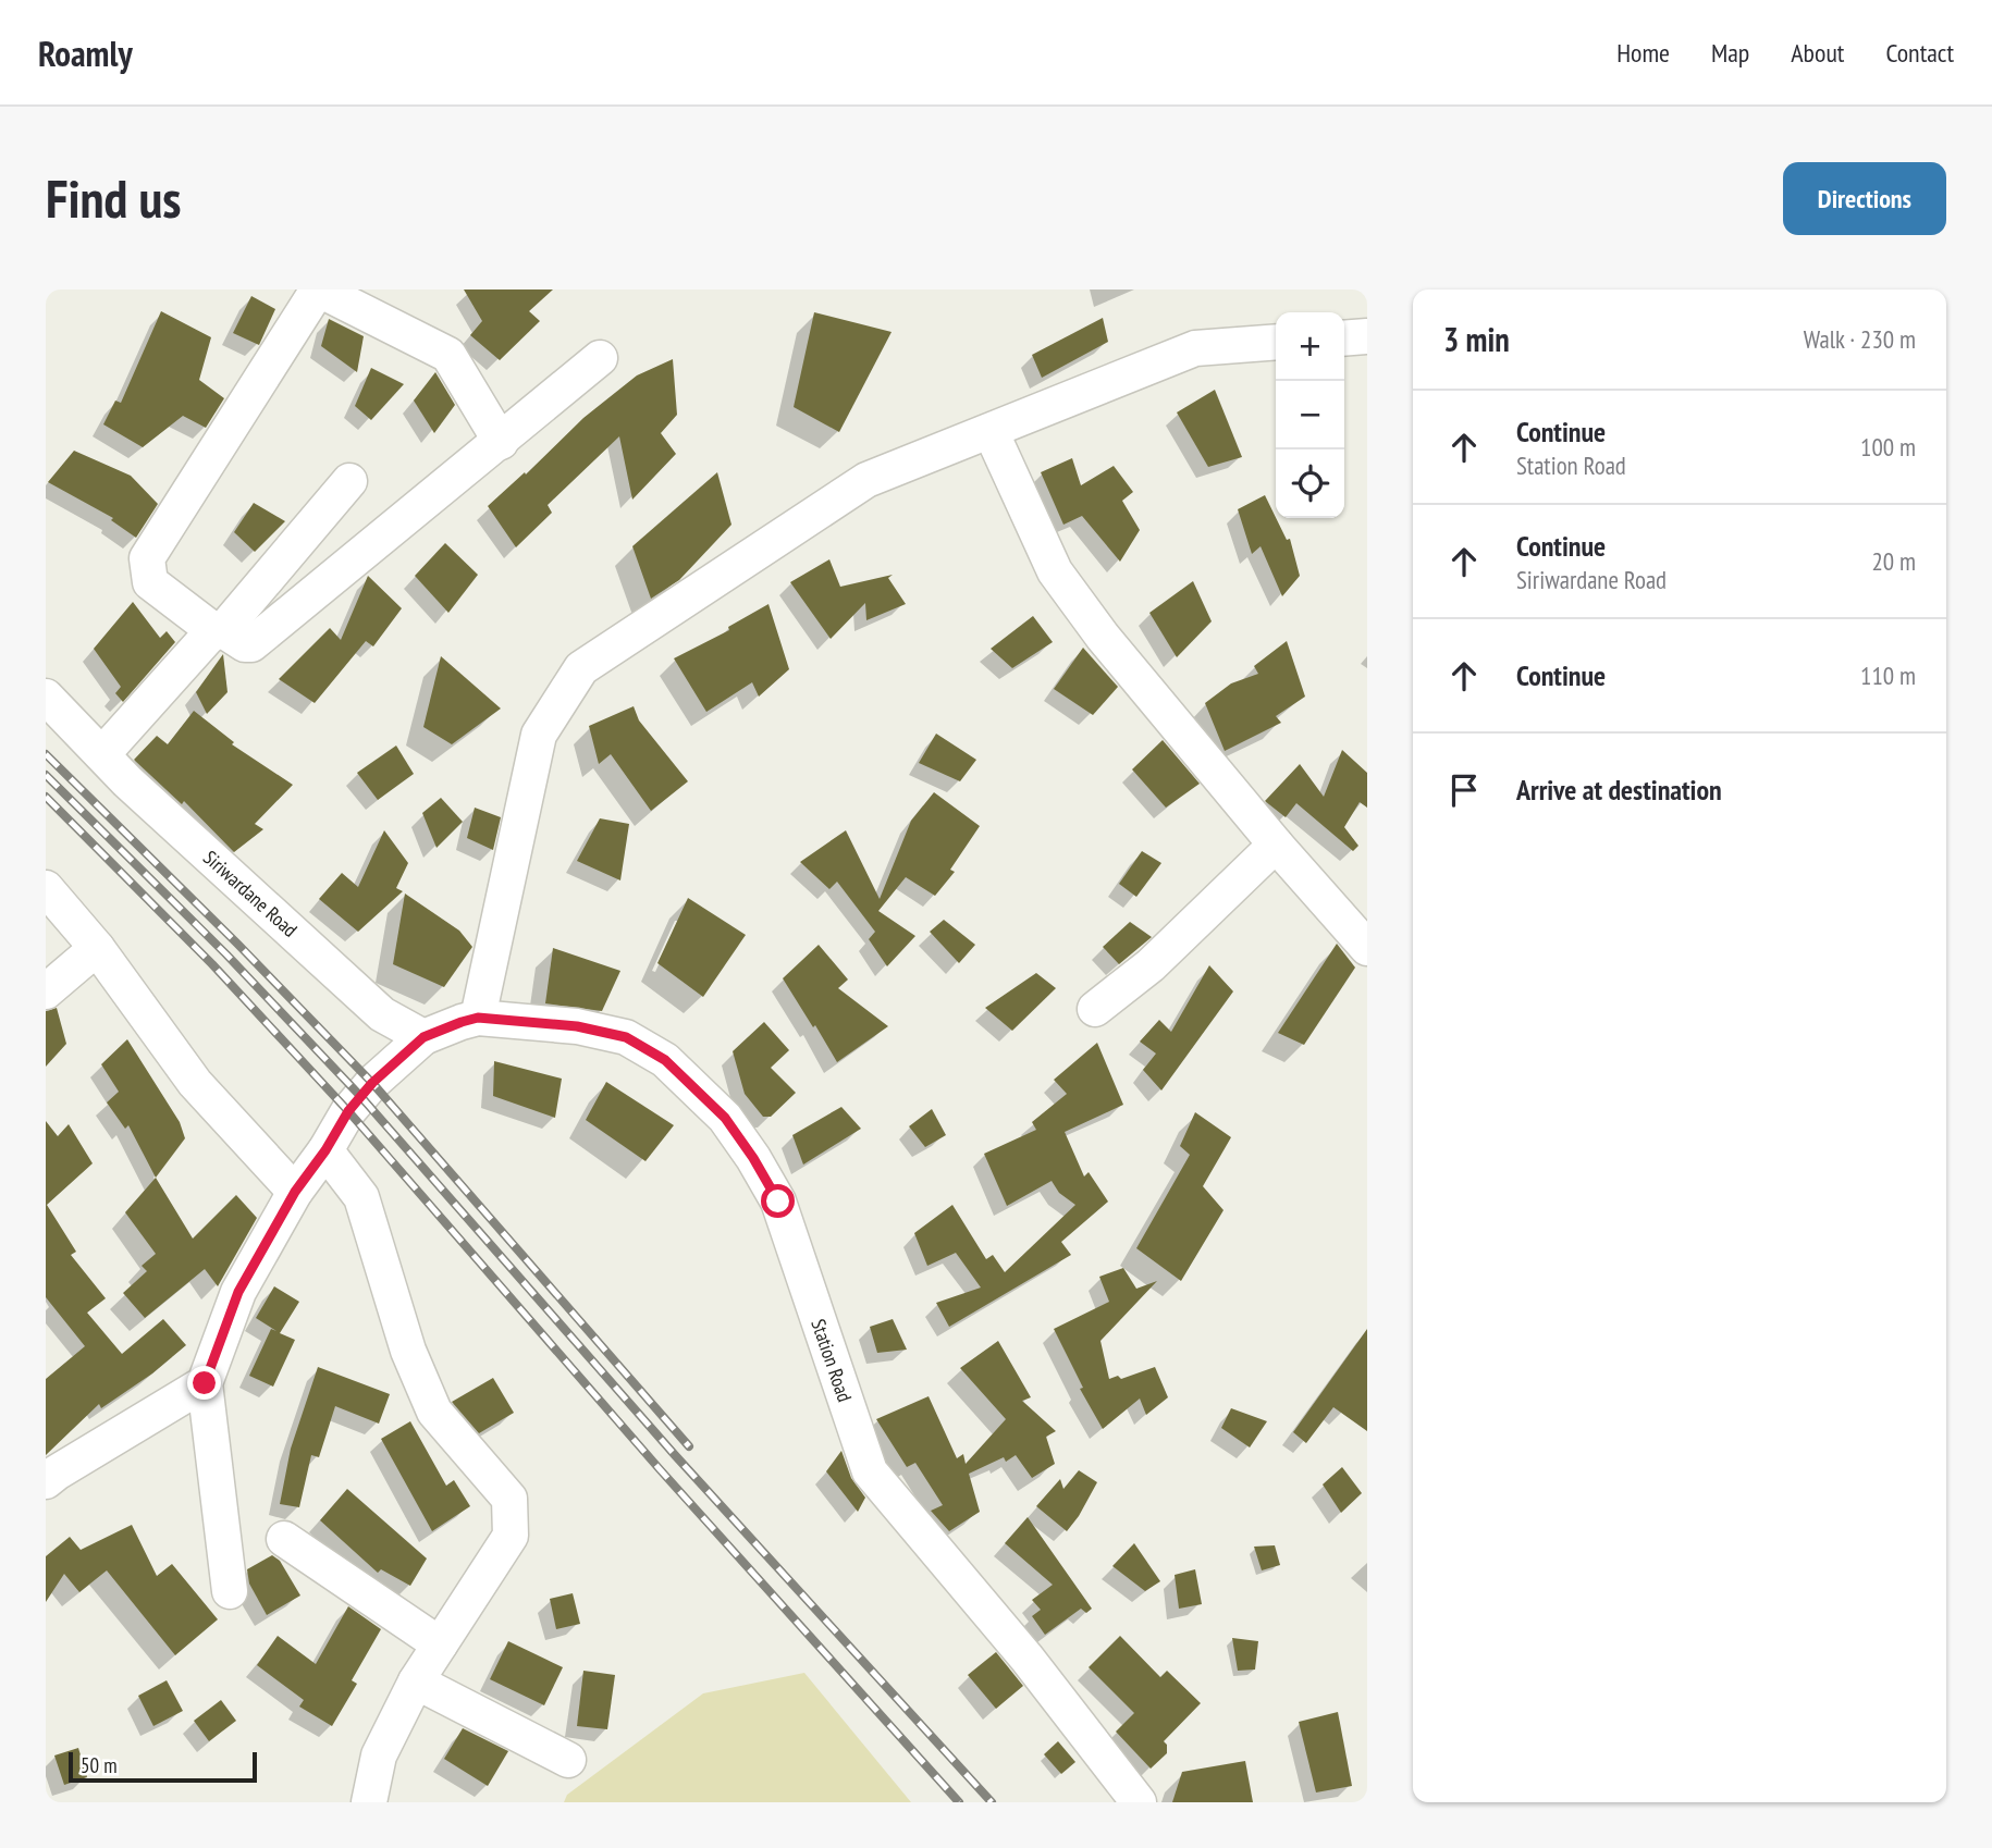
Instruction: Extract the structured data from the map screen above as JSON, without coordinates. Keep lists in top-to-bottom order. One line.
{"streets":{"street":["Siriwardane Road","Station Road"]},"scale_bar":"50 m","page":{"header":"Roamly","nav":["Home","Map","About","Contact"],"buttons":"Directions","title":"Find us","heading":["3 min","Walk · 230 m"],"map_buttons":["+","−"],"list":[["Continue","Station Road","100 m"],["Continue","Siriwardane Road","20 m"],["Continue","110 m"],"Arrive at destination"],"scale":"50 m"}}
